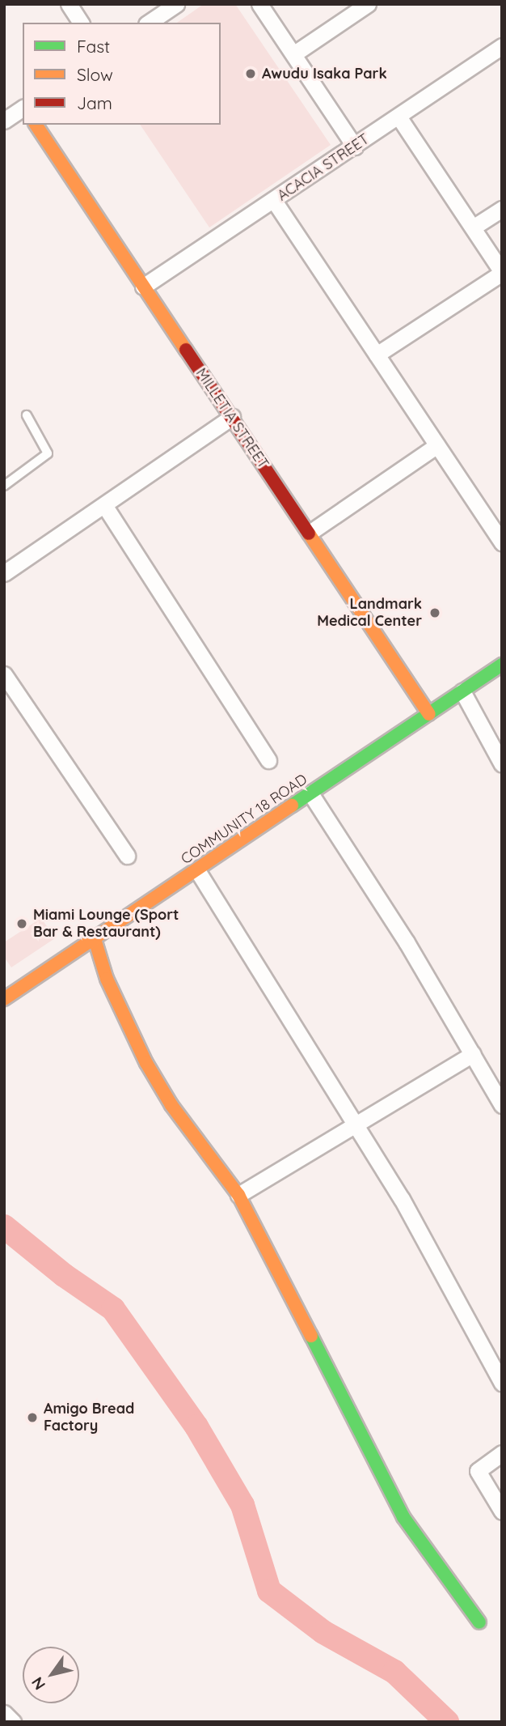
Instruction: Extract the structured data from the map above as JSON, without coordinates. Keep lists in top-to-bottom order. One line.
{"streets":{"street":["ACACIA STREET","MILLETIA STREET","COMMUNITY 18 ROAD"]},"crossings":[["ACACIA STREET","MILLETIA STREET"],["MILLETIA STREET","COMMUNITY 18 ROAD"]],"places":["Awudu Isaka Park","Landmark Medical Center","Miami Lounge (Sport Bar & Restaurant)","Amigo Bread Factory"],"legend":["Fast","Slow","Jam"],"north":"bottom left"}
